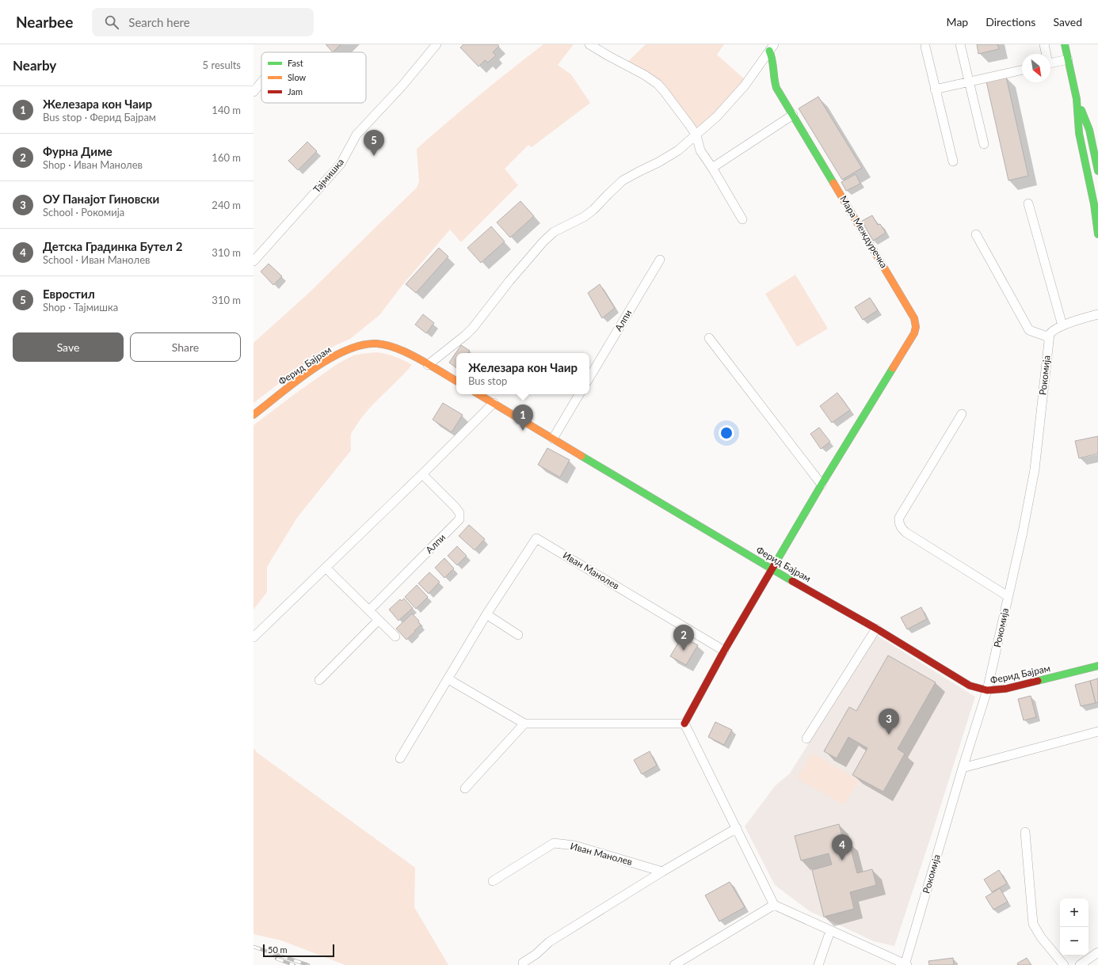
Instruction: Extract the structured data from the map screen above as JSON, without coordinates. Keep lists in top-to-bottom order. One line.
{"streets":{"street":["Тајмишка","Мара Междуречка","Алпи","Ферид Бајрам","Рокомија","Иван Манолев"]},"crossings":[["Мара Междуречка","Ферид Бајрам"],["Ферид Бајрам","Рокомија"]],"legend":["Fast","Slow","Jam"],"scale_bar":"50 m","north":"bottom right","page":{"header":"Nearbee","search":"Search here","nav":["Map","Directions","Saved"],"heading":["Nearby","5 results"],"list":[{"mark":"1","name":"Железара кон Чаир","note":"Bus stop · Ферид Бајрам","value":"140 m"},{"mark":"2","name":"Фурна Диме","note":"Shop · Иван Манолев","value":"160 m"},{"mark":"3","name":"ОУ Панајот Гиновски","note":"School · Рокомија","value":"240 m"},{"mark":"4","name":"Детска Градинка Бутел 2","note":"School · Иван Манолев","value":"310 m"},{"mark":"5","name":"Евростил","note":"Shop · Тајмишка","value":"310 m"}],"pins":["5","1","2","3","4"],"buttons":["Save","Share"],"popup":["Железара кон Чаир","Bus stop"],"map_buttons":["+","−"],"scale":"50 m"}}
